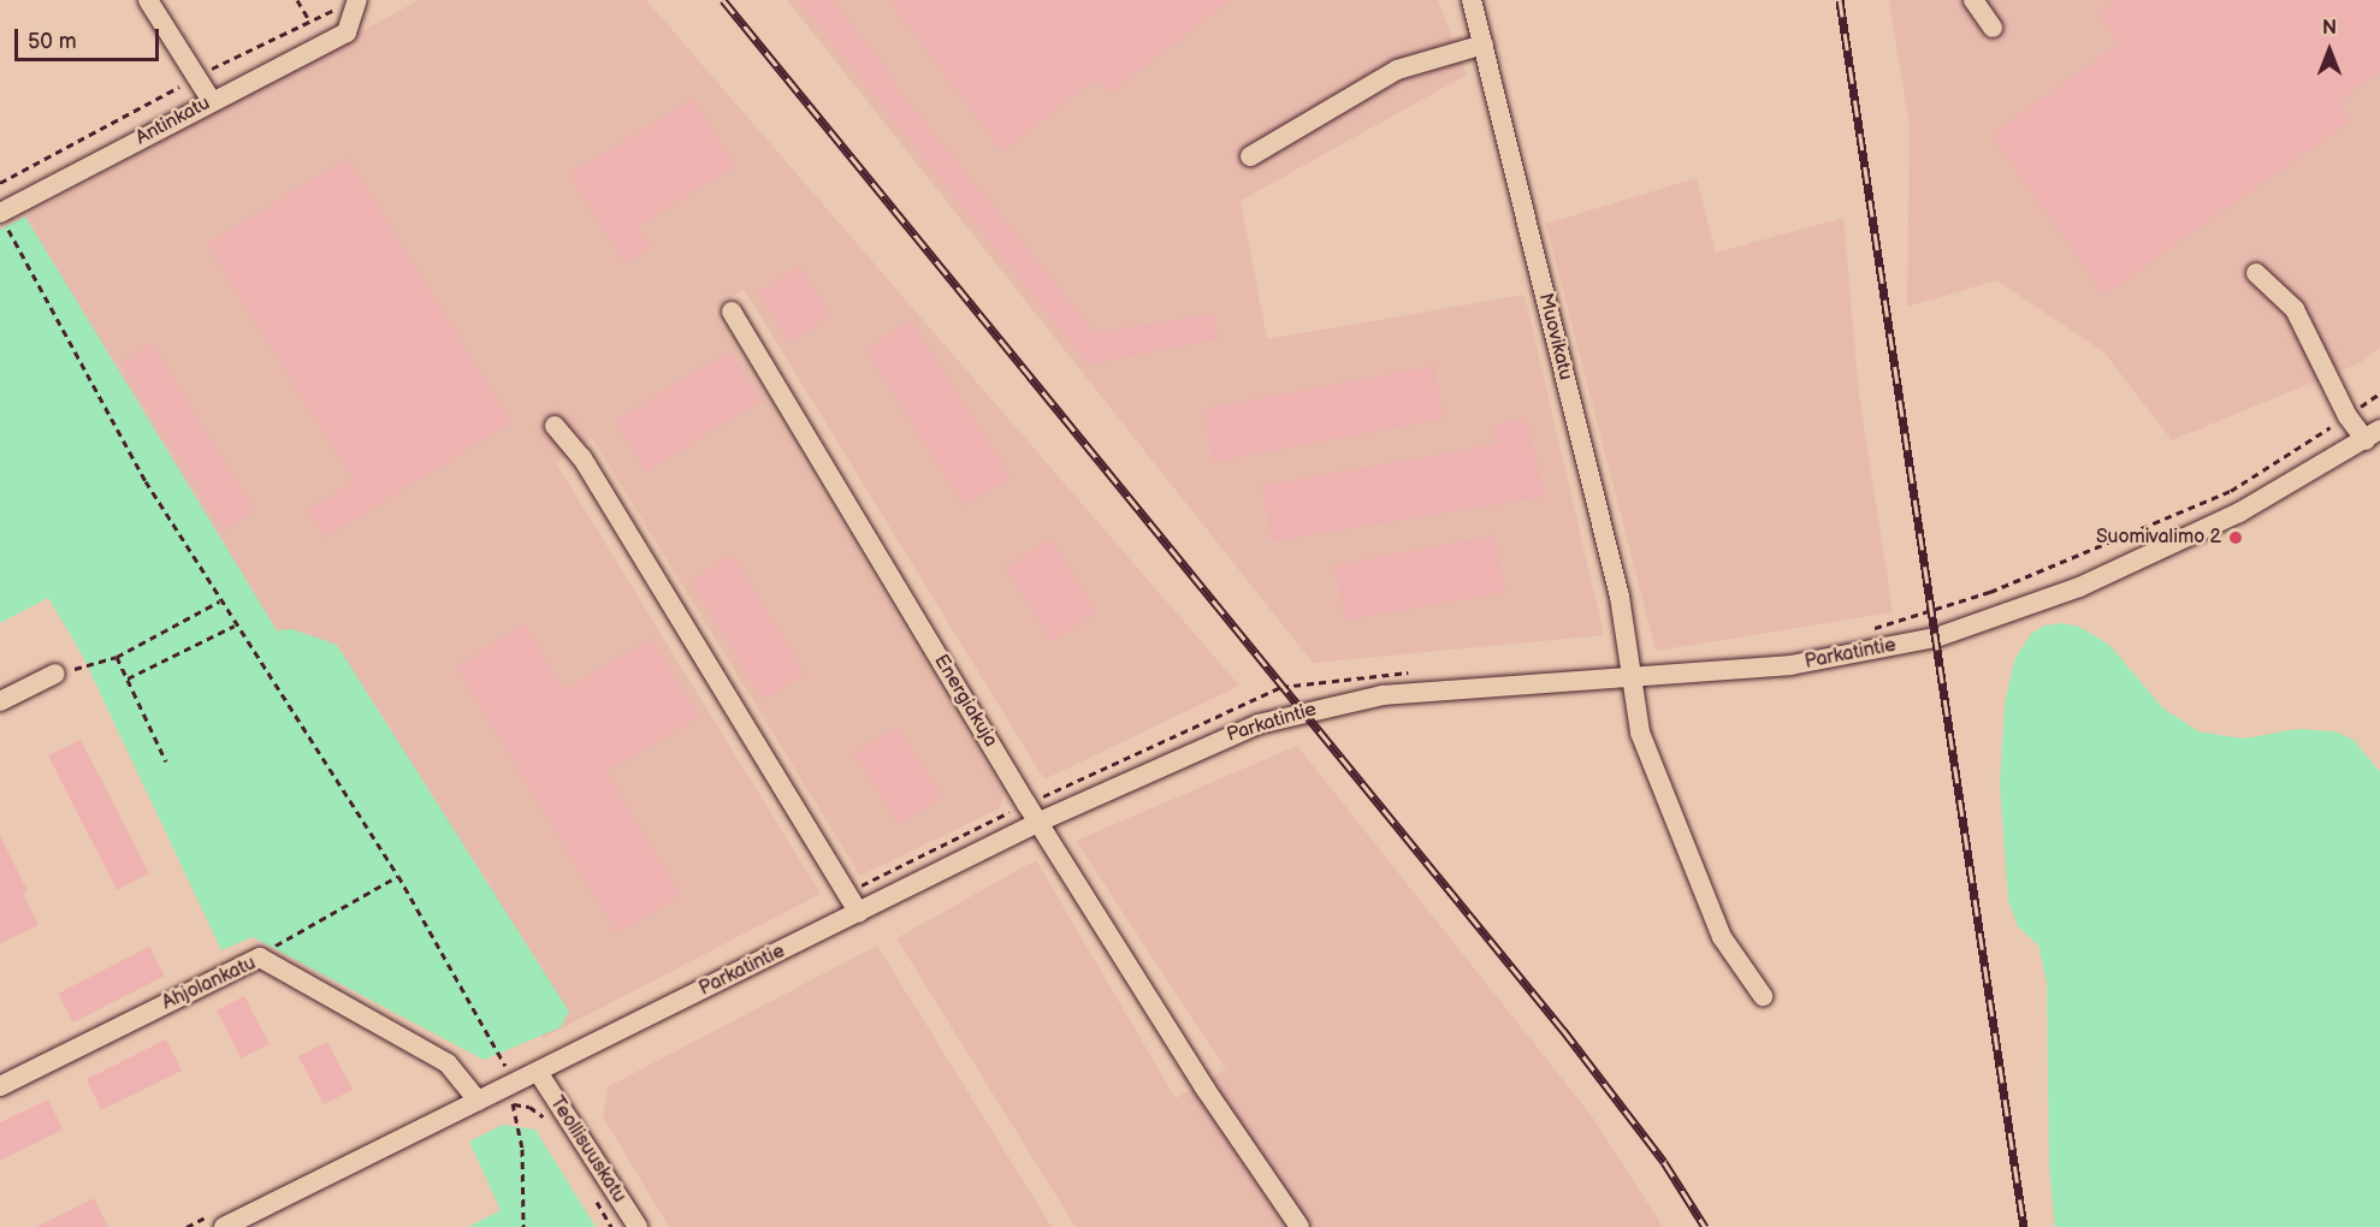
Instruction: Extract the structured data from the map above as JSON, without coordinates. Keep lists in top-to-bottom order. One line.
{"streets":{"street":["Antinkatu","Muovikatu","Parkatintie","Energiakuja","Ahjolankatu","Teollisuuskatu"]},"crossings":[["Muovikatu","Parkatintie"],["Parkatintie","Energiakuja"],["Parkatintie","Ahjolankatu"],["Parkatintie","Teollisuuskatu"]],"places":["Suomivalimo 2"],"scale_bar":"50 m","north":"top"}
